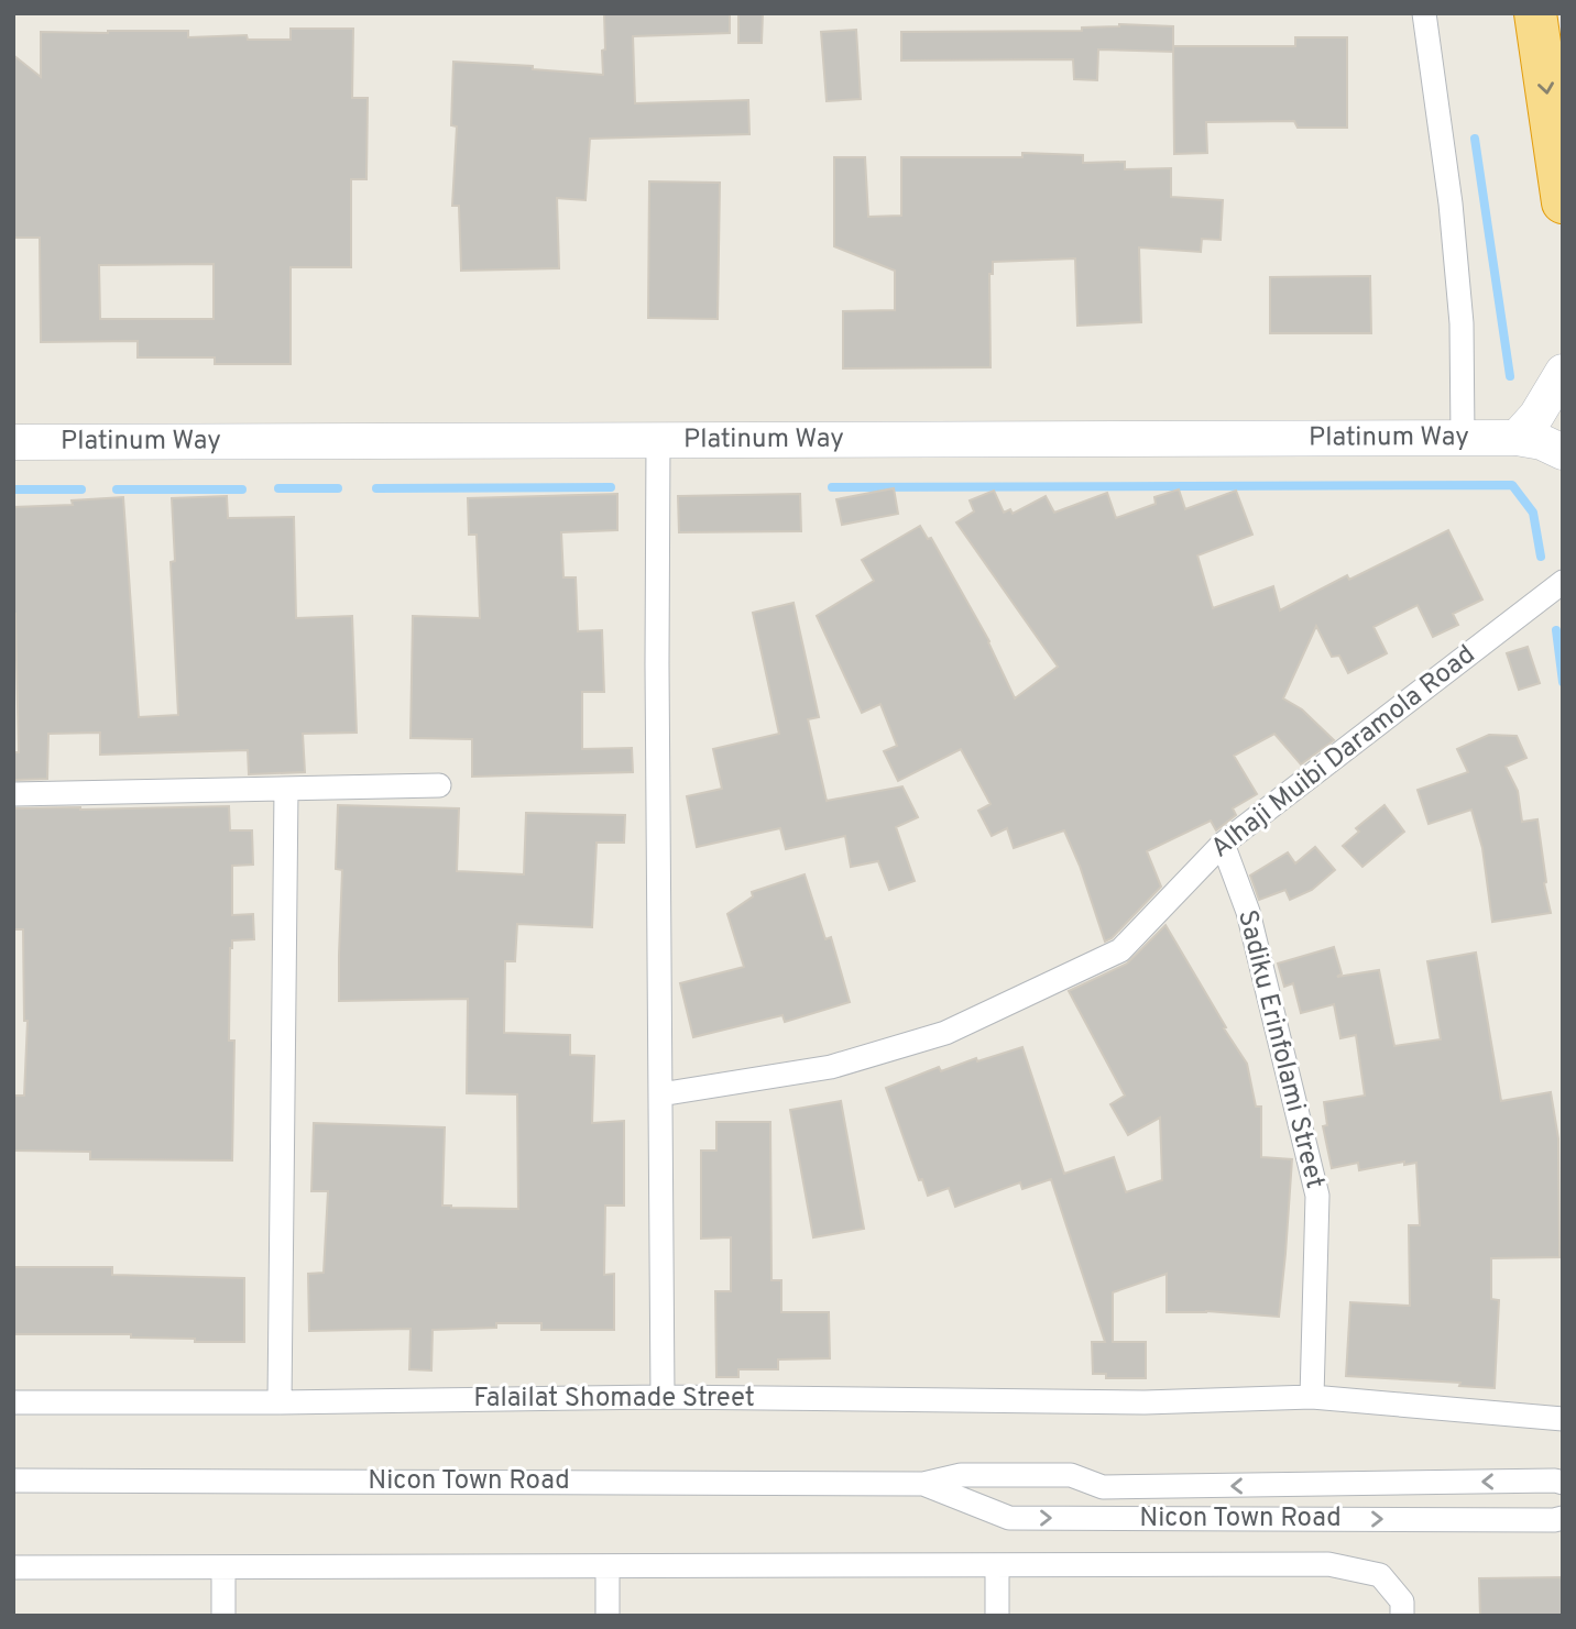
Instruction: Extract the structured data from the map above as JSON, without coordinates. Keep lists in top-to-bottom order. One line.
{"streets":{"street":["Platinum Way","Alhaji Muibi Daramola Road","Sadiku Erinfolami Street","Falailat Shomade Street","Nicon Town Road"]},"crossings":[["Alhaji Muibi Daramola Road","Sadiku Erinfolami Street"],["Sadiku Erinfolami Street","Falailat Shomade Street"]]}
